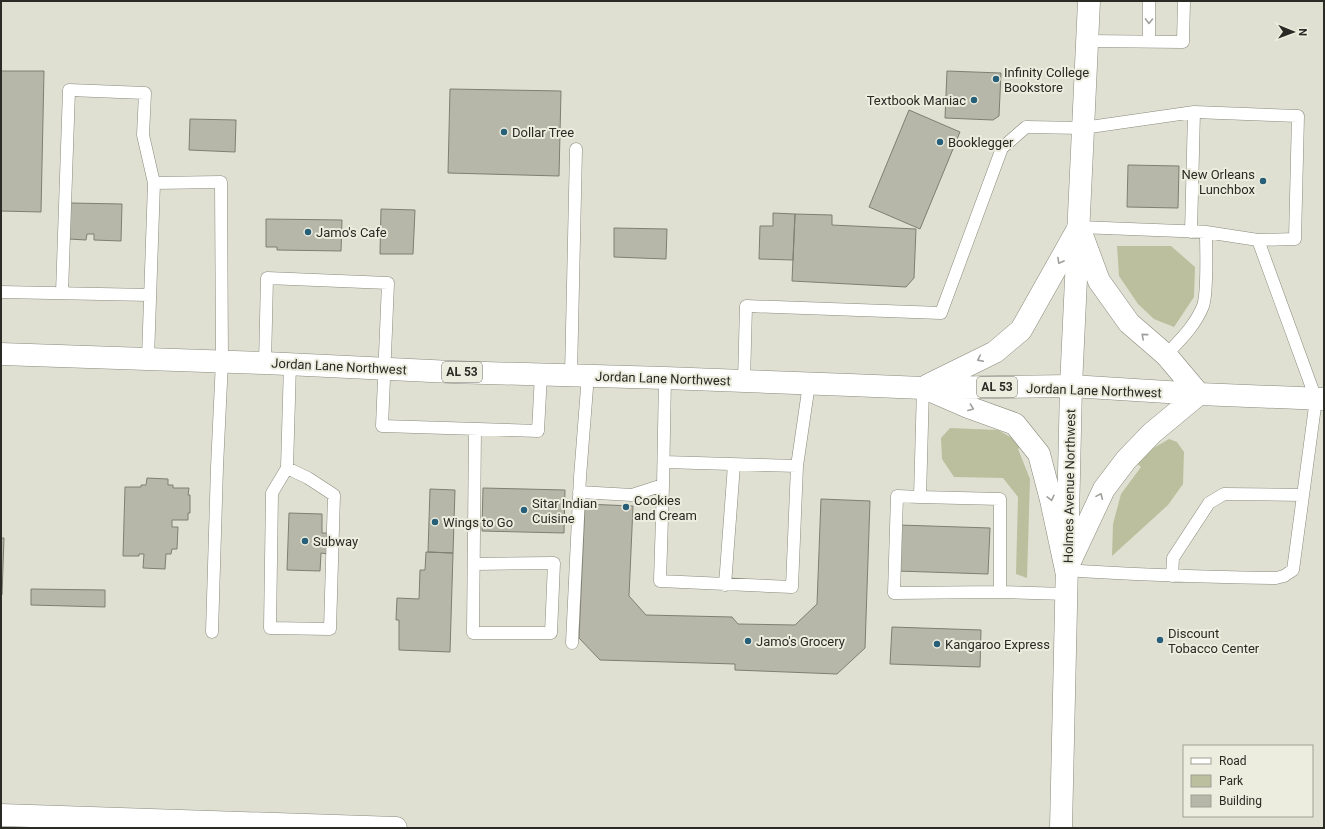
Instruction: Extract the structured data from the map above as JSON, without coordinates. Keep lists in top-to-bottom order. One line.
{"streets":{"main road":["Jordan Lane Northwest","AL 53","Holmes Avenue Northwest"]},"crossings":[["Jordan Lane Northwest","Holmes Avenue Northwest"]],"places":["Infinity College Bookstore","Textbook Maniac","Dollar Tree","Booklegger","New Orleans Lunchbox","Jamo's Cafe","Cookies and Cream","Sitar Indian Cuisine","Wings to Go","Subway","Discount Tobacco Center","Jamo's Grocery","Kangaroo Express"],"legend":["Road","Park","Building"],"north":"right"}
